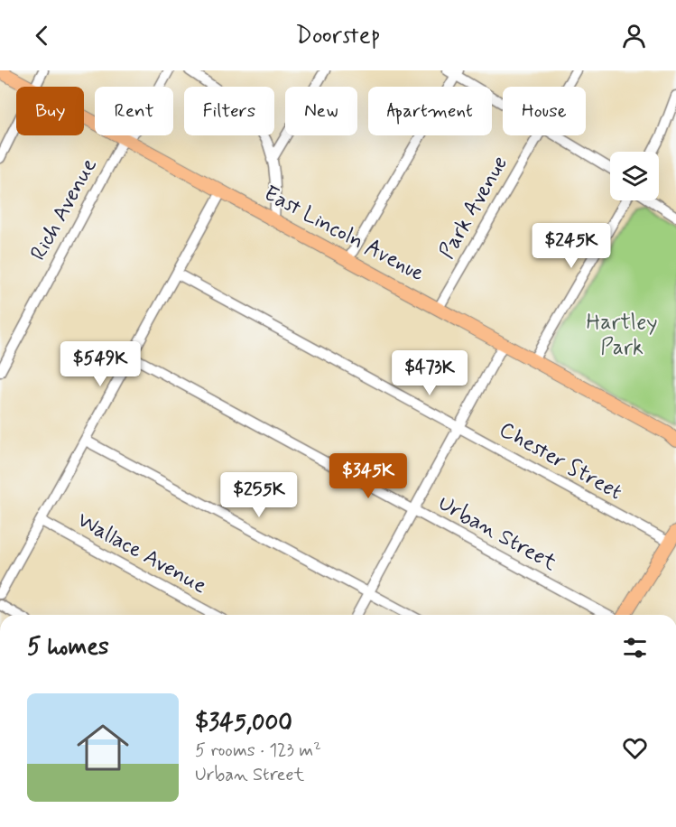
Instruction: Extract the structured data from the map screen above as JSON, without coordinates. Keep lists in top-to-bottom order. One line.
{"streets":{"main road":["East Lincoln Avenue"],"street":["Park Avenue","Rich Avenue","Chester Street","Urban Street","Wallace Avenue"]},"crossings":[["Park Avenue","East Lincoln Avenue"],["Rich Avenue","East Lincoln Avenue"]],"parks":["Hartley Park"],"page":{"header":"Doorstep","chip":["Buy","Rent","Filters","New","Apartment","House"],"price":["$245K","$549K","$473K","$345K","$255K"],"heading":"5 homes","list":[{"name":"$345,000","note":"5 rooms · 123 m² · Urban Street"}]}}
